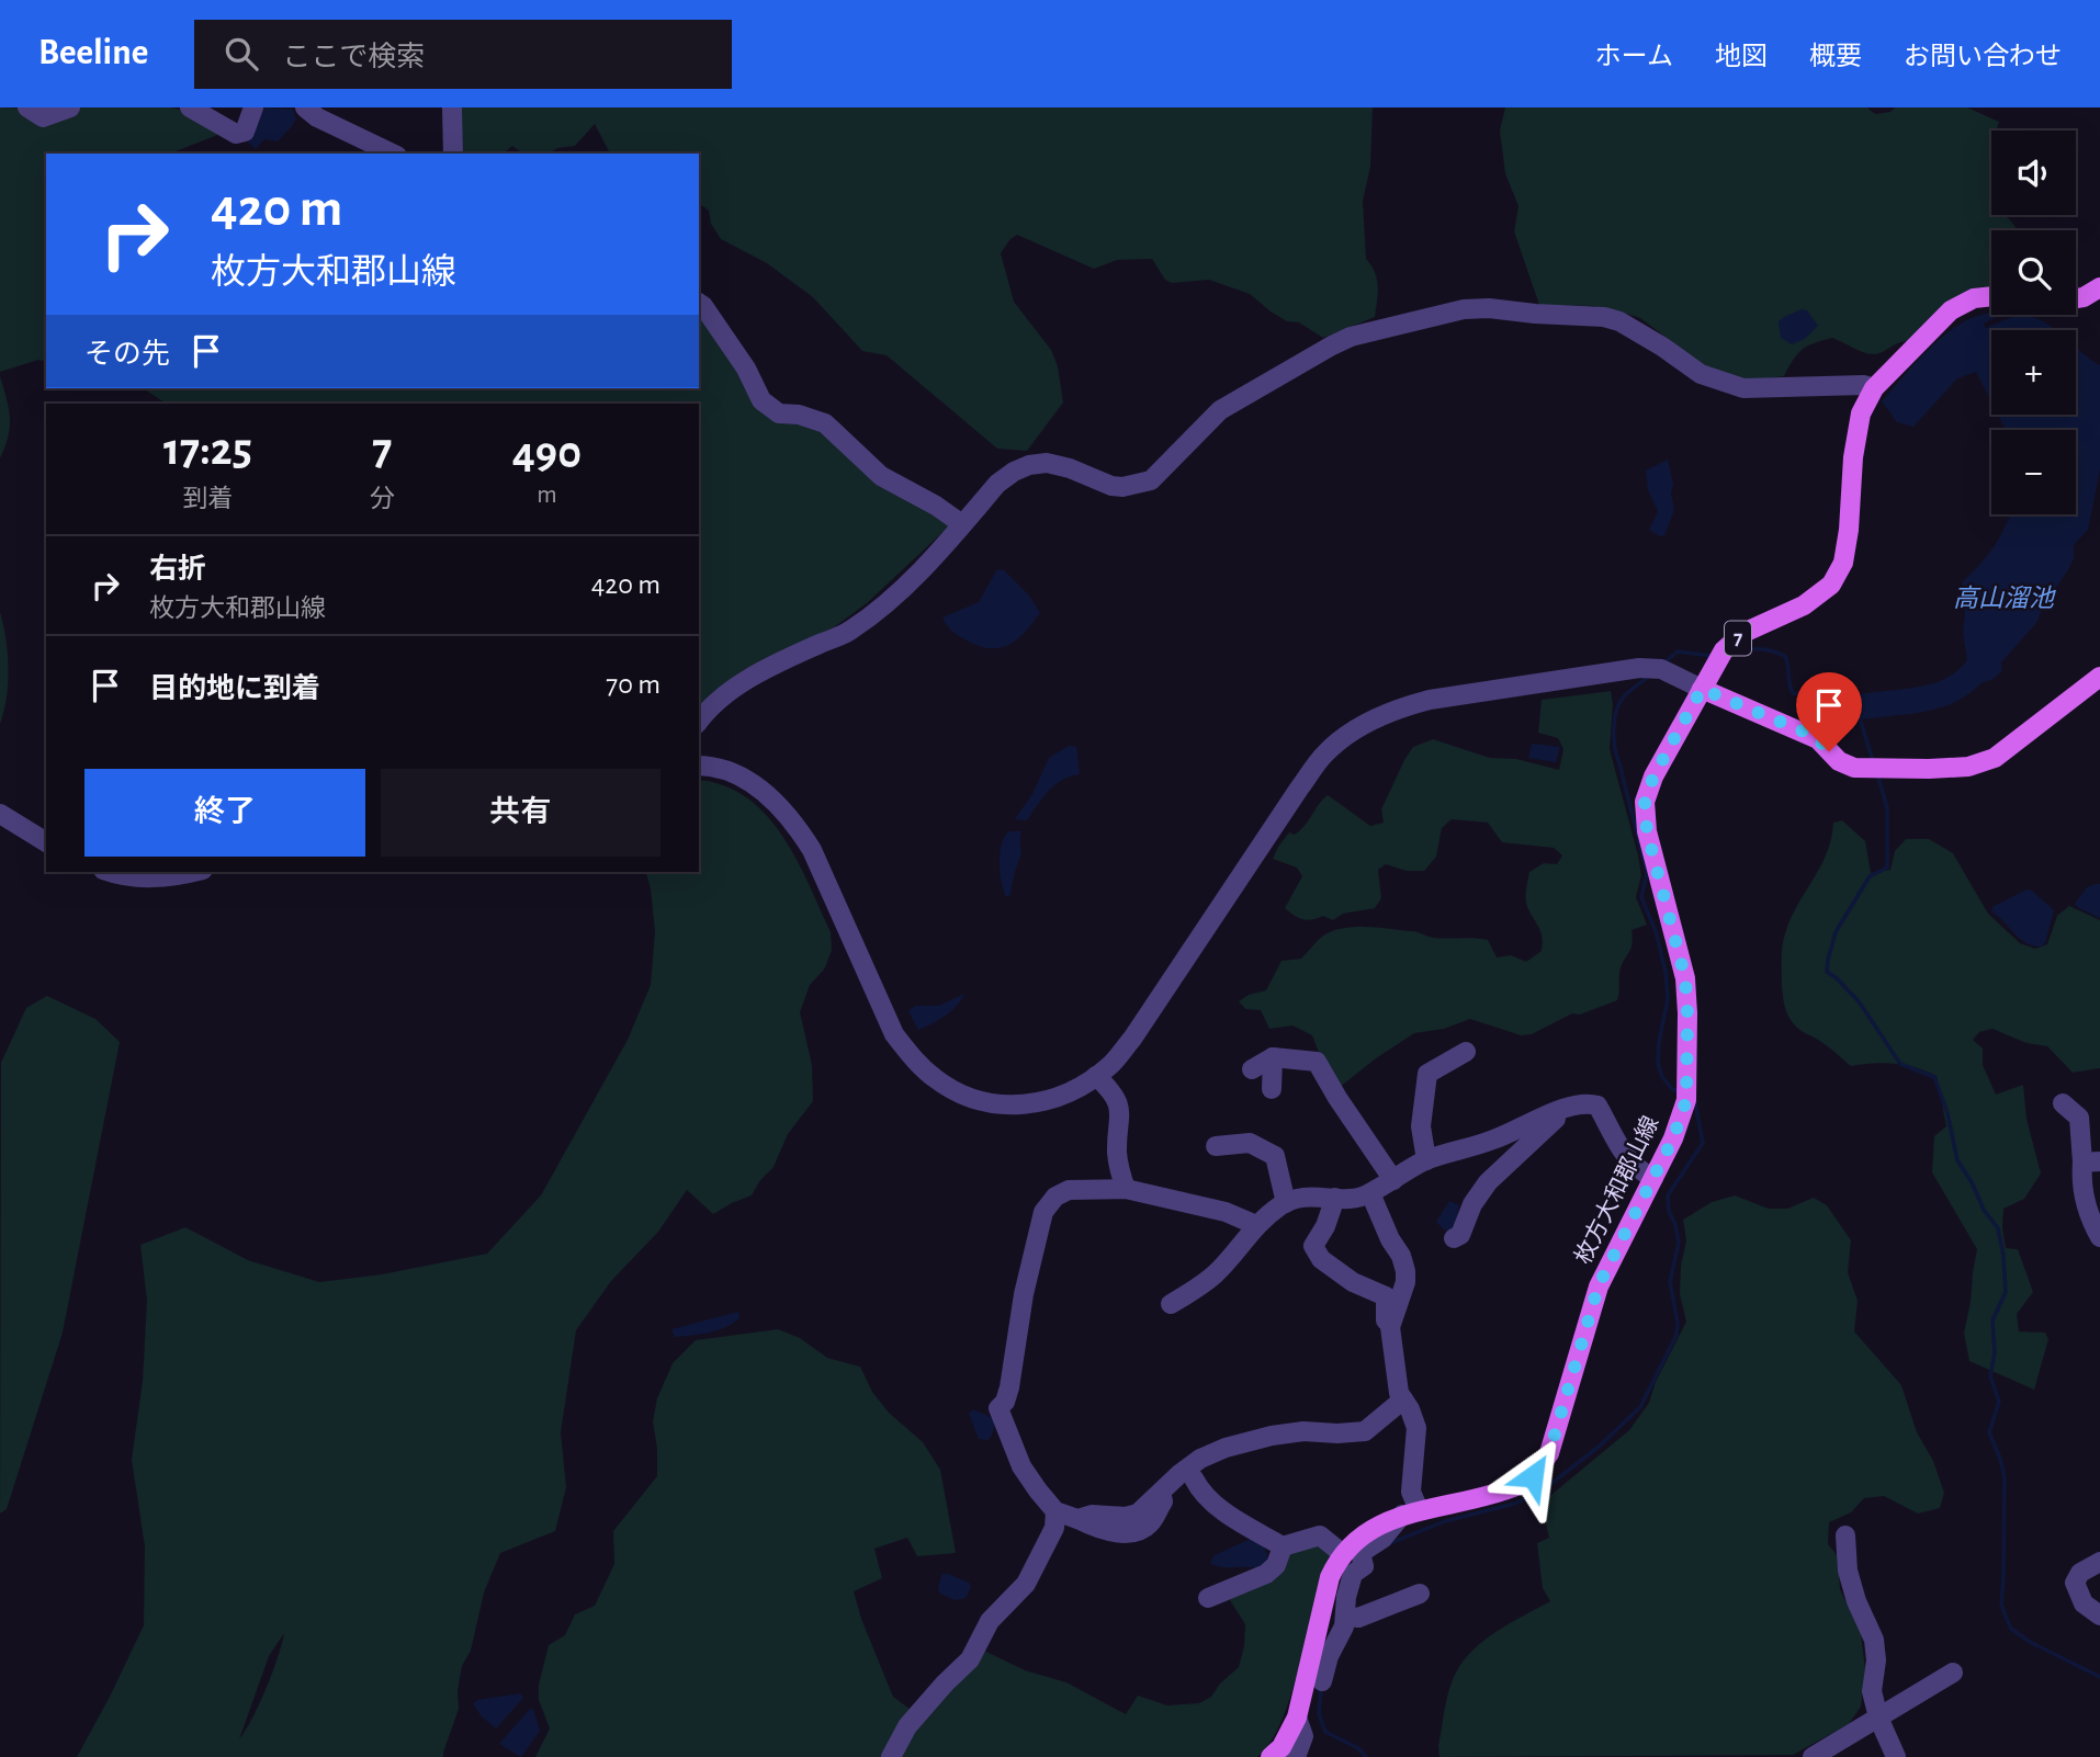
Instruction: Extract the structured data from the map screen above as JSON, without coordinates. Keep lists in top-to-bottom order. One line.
{"streets":{"main road":["7","枚方大和郡山線"]},"water":["高山溜池"],"page":{"header":"Beeline","search":"ここで検索","nav":["ホーム","地図","概要","お問い合わせ"],"map_buttons":["+","−"],"turn":["420 m","枚方大和郡山線"],"then":"その先","eta":["17:25","到着","7","分","490","m"],"list":[{"name":"右折","note":"枚方大和郡山線","value":"420 m"},{"name":"目的地に到着","value":"70 m"}],"buttons":["終了","共有"]}}
